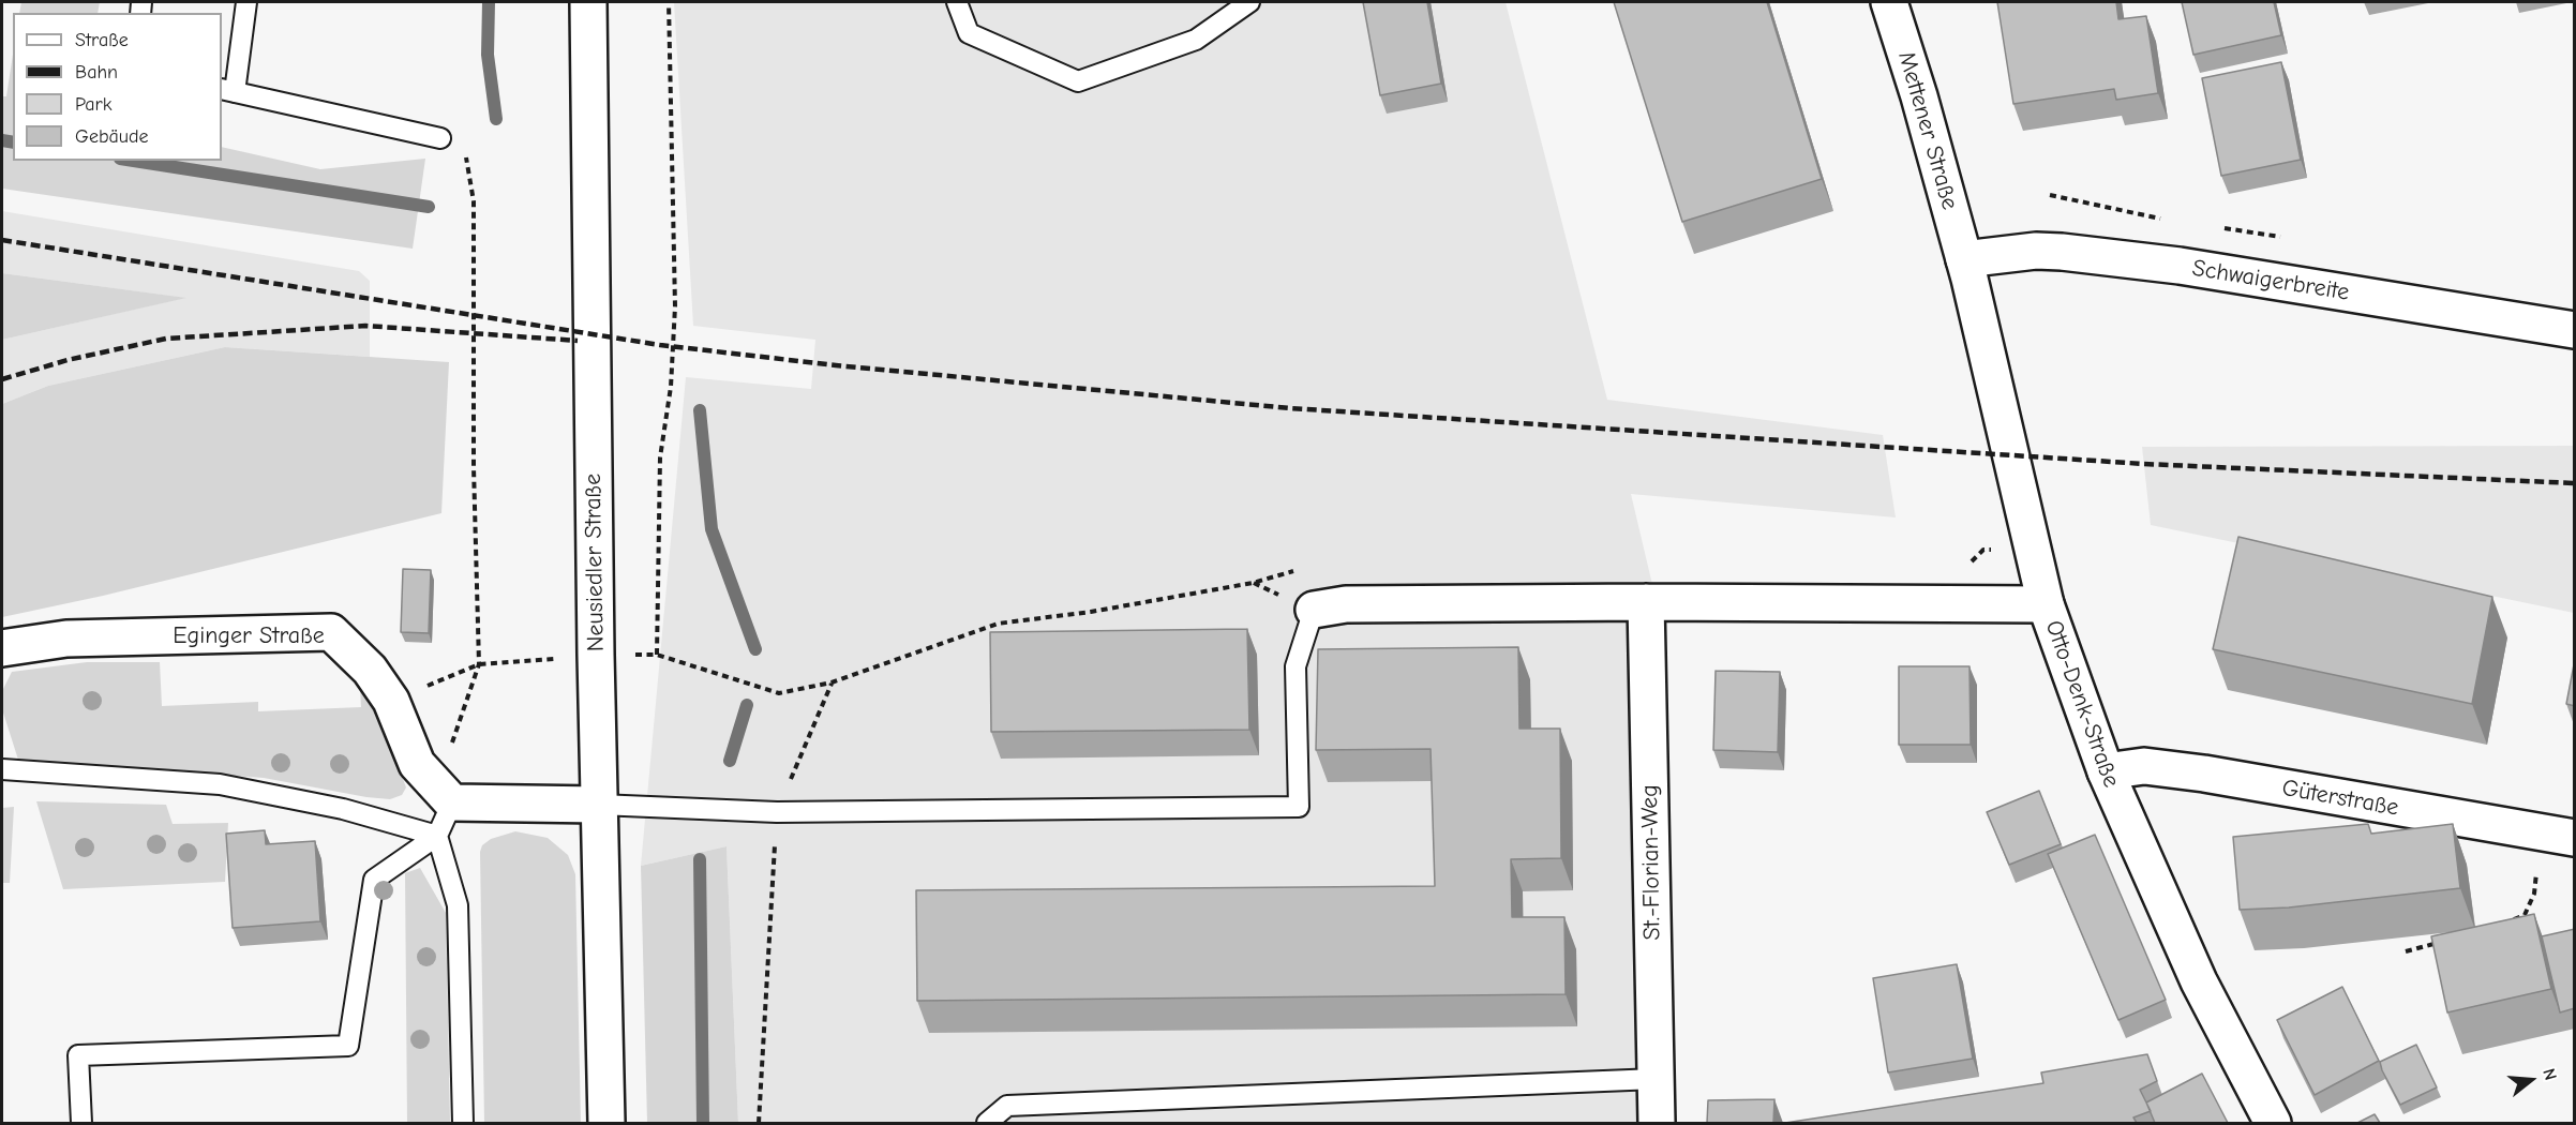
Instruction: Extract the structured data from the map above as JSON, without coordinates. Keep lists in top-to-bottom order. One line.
{"streets":{"street":["Mettener Straße","Schwaigerbreite","Neusiedler Straße","Eginger Straße","Otto-Denk-Straße","Güterstraße","St.-Florian-Weg"]},"crossings":[["Mettener Straße","Schwaigerbreite"],["Mettener Straße","Otto-Denk-Straße"],["Schwaigerbreite","Otto-Denk-Straße"],["Otto-Denk-Straße","Güterstraße"]],"legend":["Straße","Bahn","Park","Gebäude"],"north":"right"}
